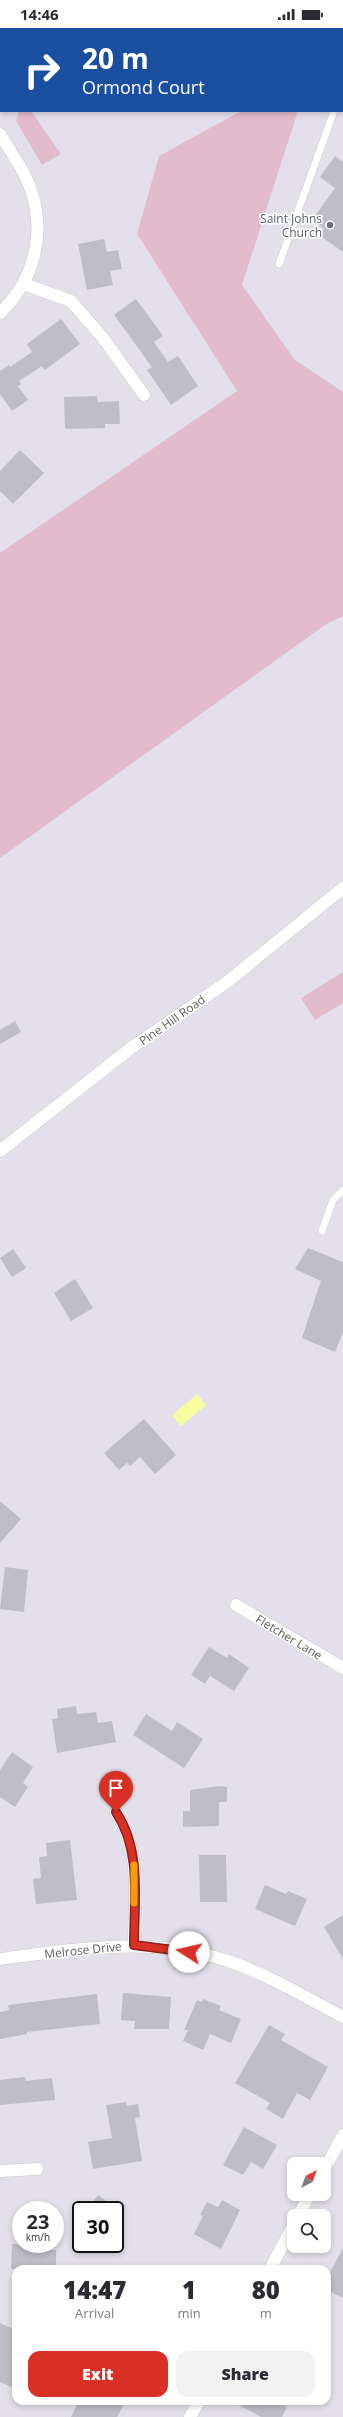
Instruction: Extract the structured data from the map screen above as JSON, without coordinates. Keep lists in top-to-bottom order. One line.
{"streets":{"street":["Pine Hill Road","Fletcher Lane","Melrose Drive"]},"places":["Saint Johns Church"],"north":"top right","page":{"status":"14:46","turn":["20 m","Ormond Court"],"speed":"23 km/h","limit":"30","eta":["14:47","Arrival","1","min","80","m"],"buttons":["Exit","Share"]}}
